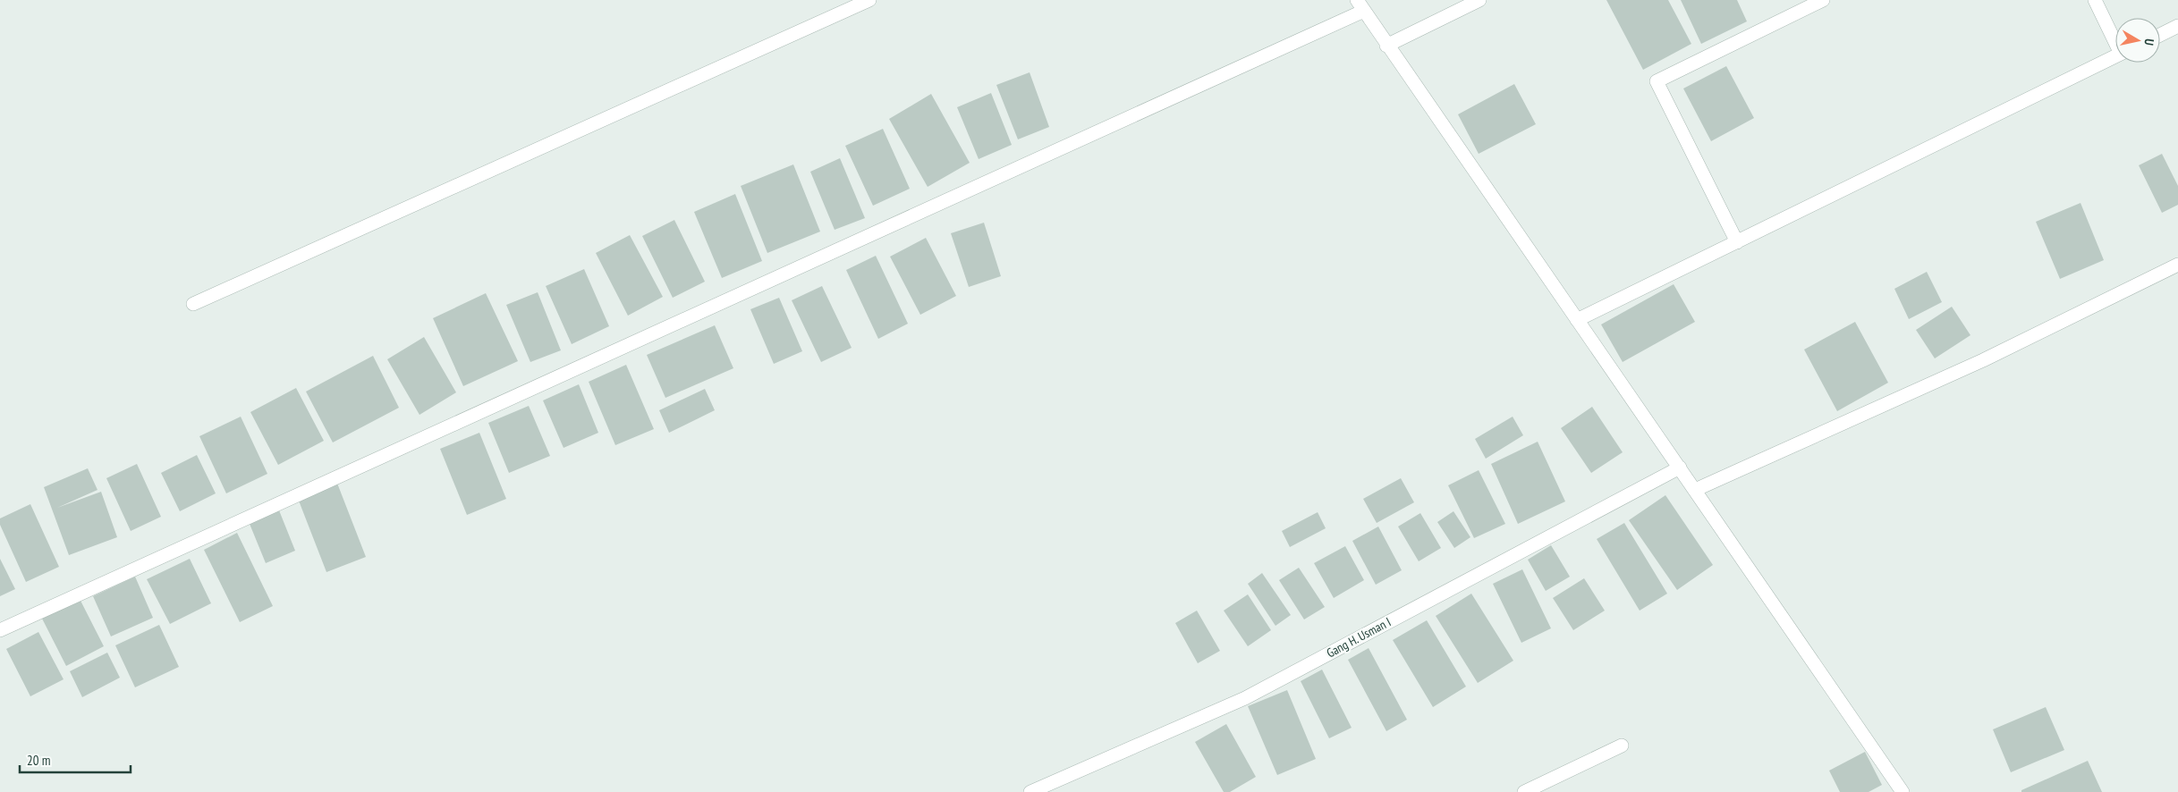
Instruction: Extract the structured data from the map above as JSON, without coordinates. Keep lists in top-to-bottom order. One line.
{"streets":{"street":["Gang H. Usman I"]},"scale_bar":"20 m","north":"right"}
